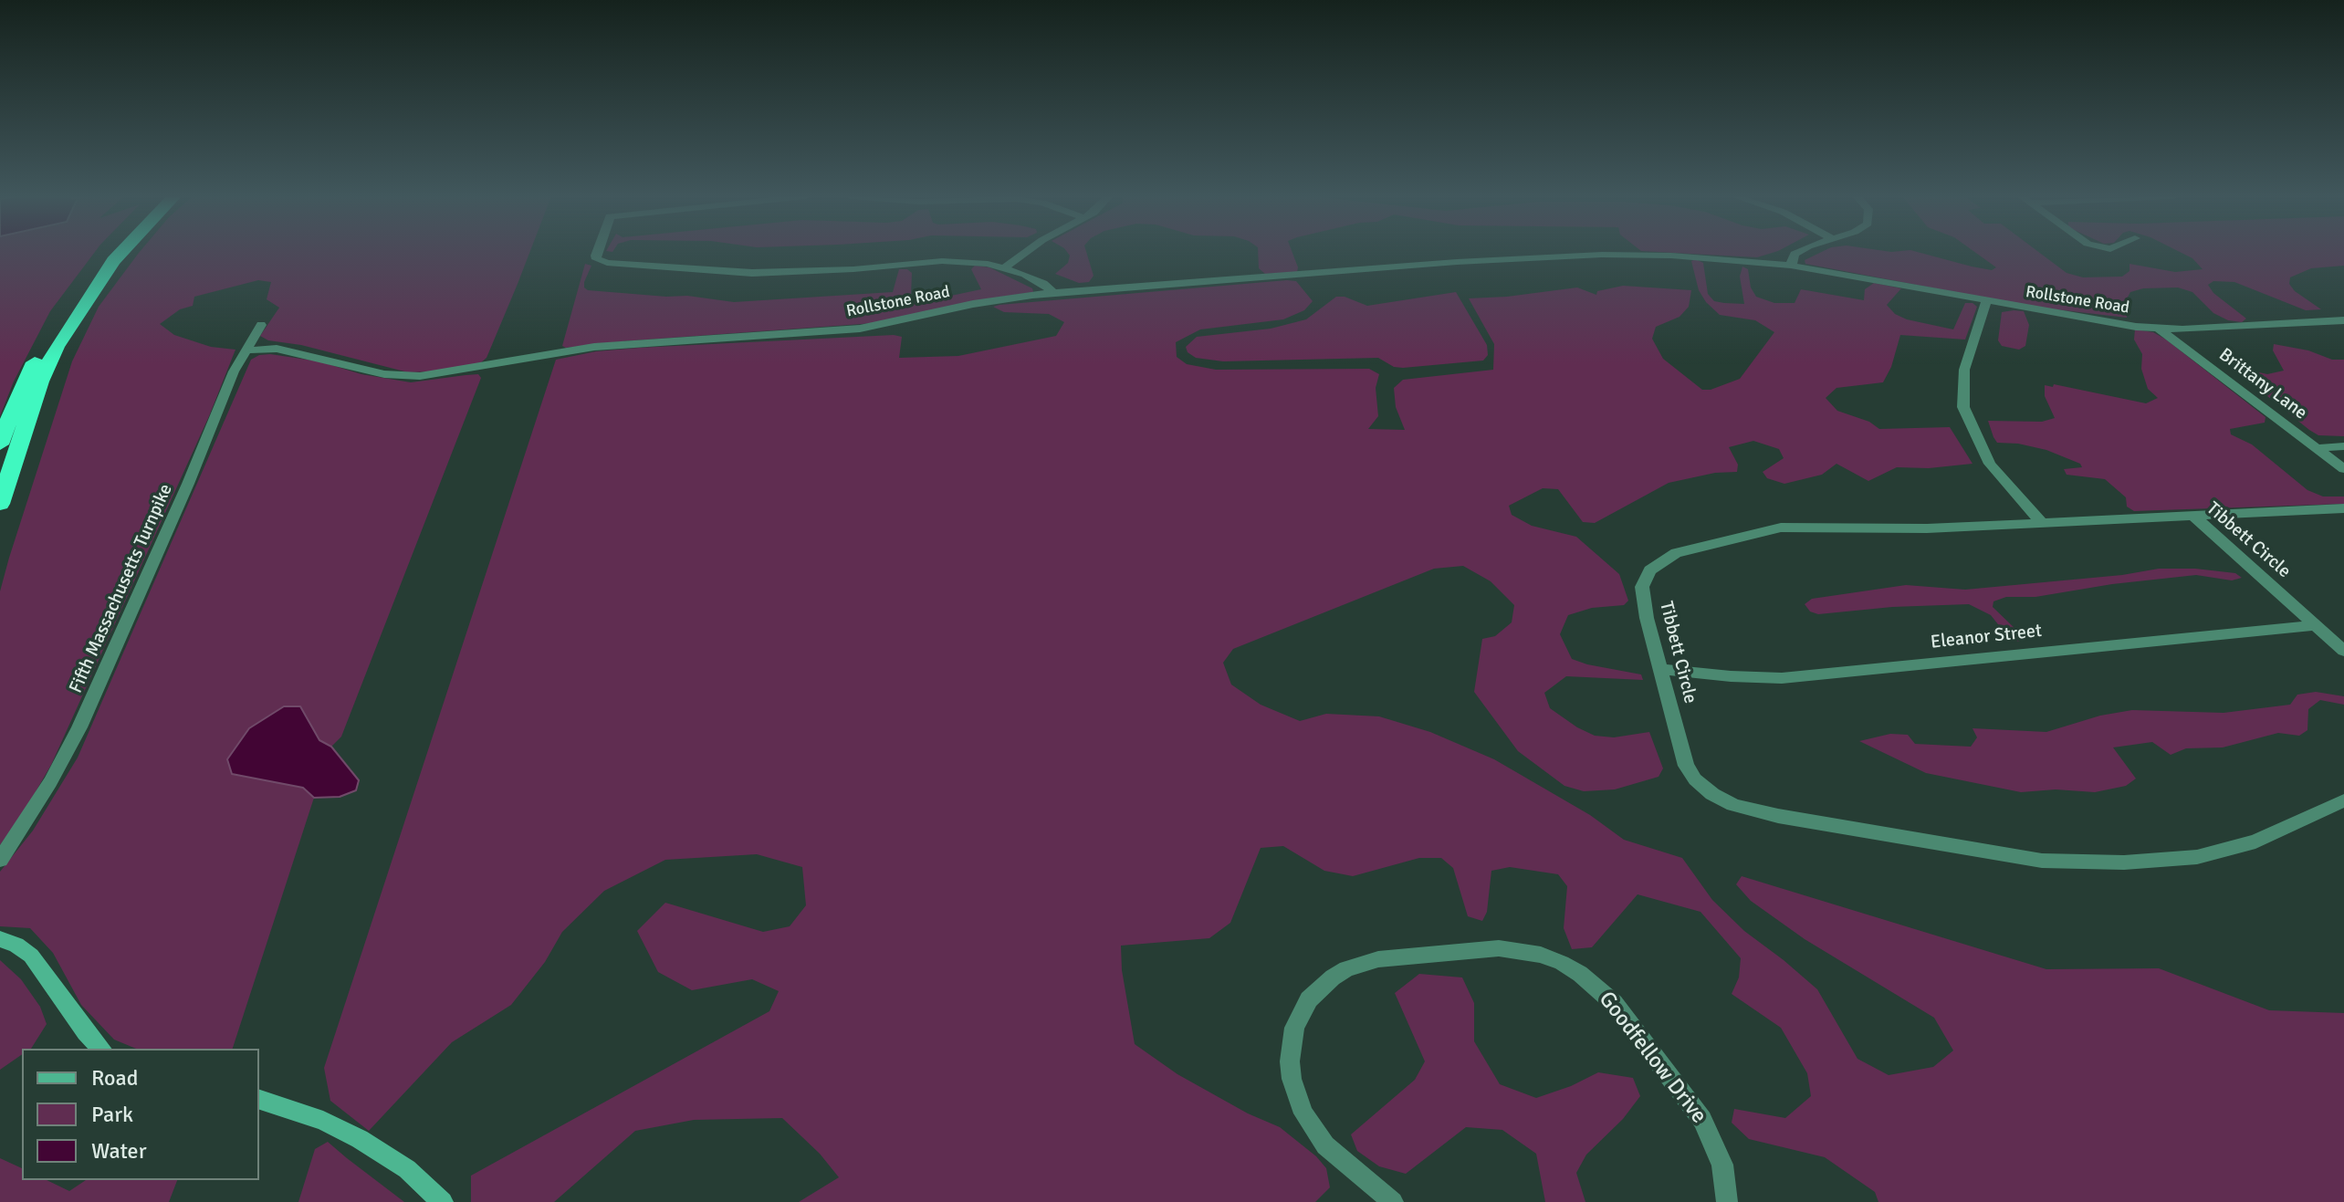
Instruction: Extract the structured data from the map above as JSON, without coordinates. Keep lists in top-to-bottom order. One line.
{"streets":{"street":["Rollstone Road","Brittany Lane","Tibbett Circle","Fifth Massachusetts Turnpike","Eleanor Street","Goodfellow Drive"]},"crossings":[["Rollstone Road","Brittany Lane"],["Rollstone Road","Fifth Massachusetts Turnpike"],["Tibbett Circle","Eleanor Street"]],"legend":["Road","Park","Water"]}
